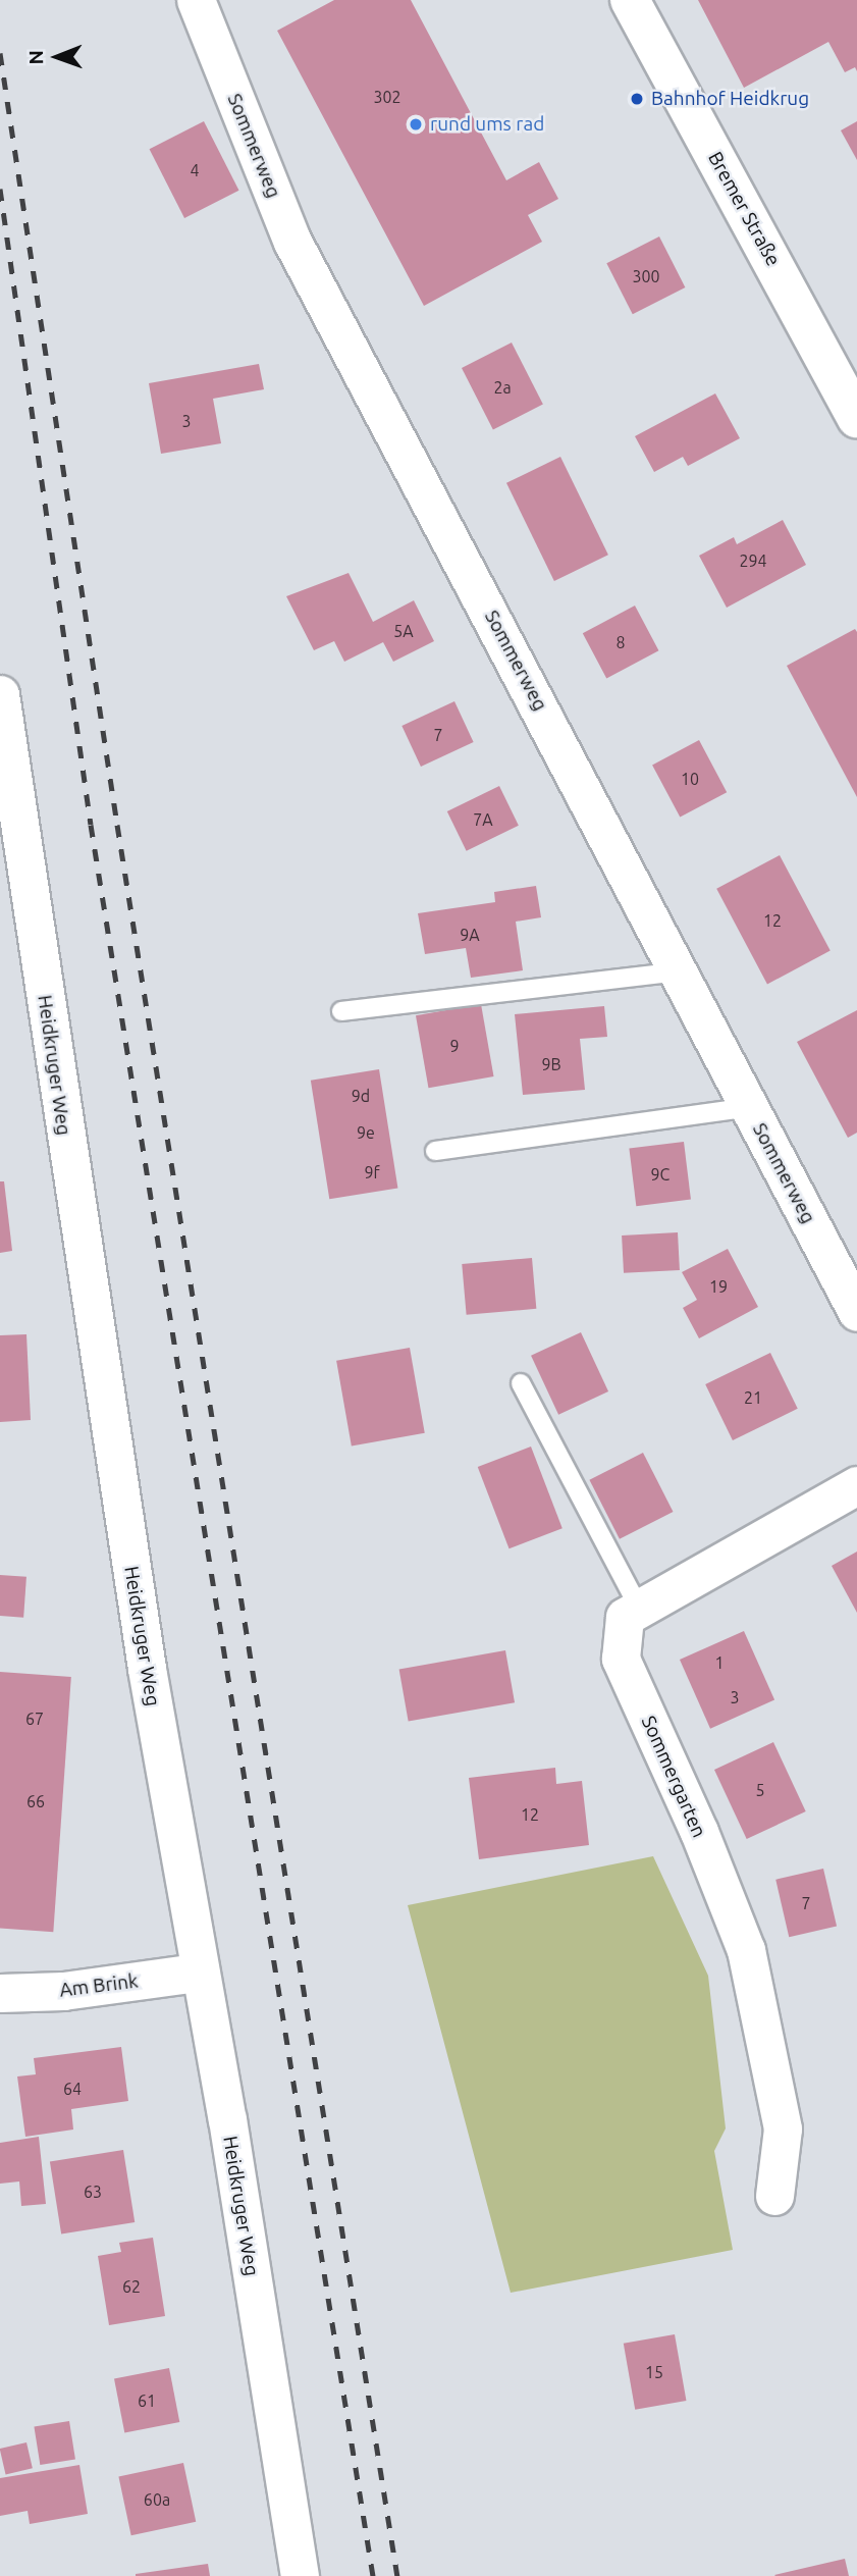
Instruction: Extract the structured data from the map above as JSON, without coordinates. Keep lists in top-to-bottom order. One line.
{"streets":{"main road":["Bremer Straße"],"street":["Sommerweg","Heidkruger Weg","Sommergarten","Am Brink"]},"crossings":[["Heidkruger Weg","Am Brink"]],"places":["Bahnhof Heidkrug","rund ums rad"],"house_numbers":["302","4","300","2a","3","294","5A","8","7","10","7A","12","9A","9","9B","9d","9e","9f","9C","19","21","1","3","67","5","66","12","7","64","63","62","15","61","60a"],"north":"left"}
